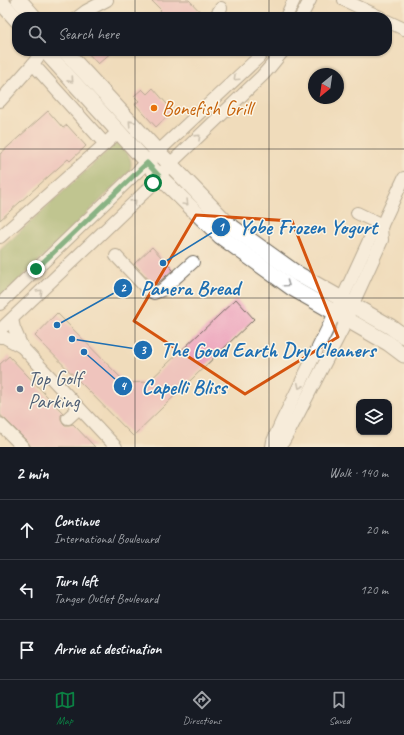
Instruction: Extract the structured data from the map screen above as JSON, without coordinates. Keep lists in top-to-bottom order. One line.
{"places":["Bonefish Grill","Yobe Frozen Yogurt","Panera Bread","The Good Earth Dry Cleaners","Capelli Bliss","Top Golf Parking"],"north":"bottom left","page":{"search":"Search here","heading":["2 min","Walk · 140 m"],"list":[["Continue","International Boulevard","20 m"],["Turn left","Tanger Outlet Boulevard","120 m"],"Arrive at destination"],"nav":["Map","Directions","Saved"]}}
